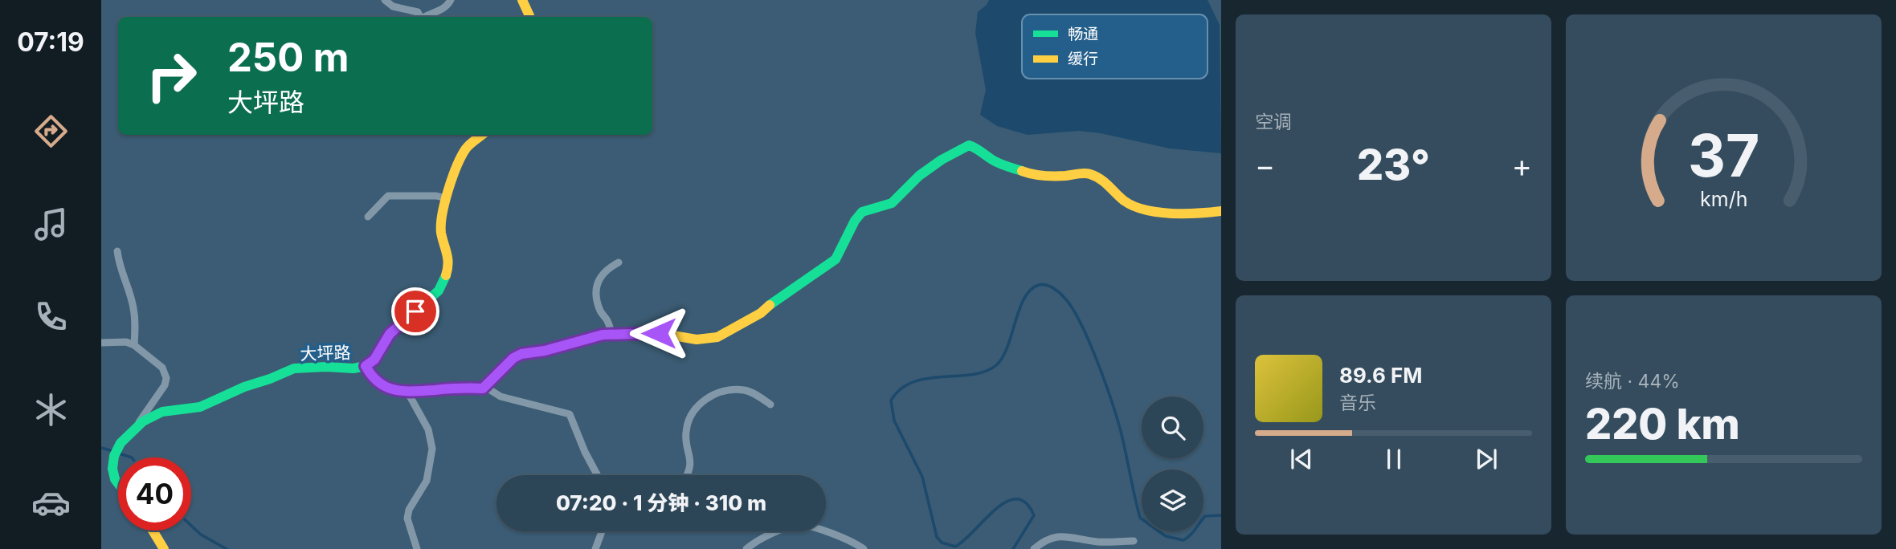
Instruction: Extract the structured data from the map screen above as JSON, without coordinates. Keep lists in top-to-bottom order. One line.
{"streets":{"street":["大坪路"]},"legend":["畅通","缓行"],"page":{"tabs":"07:19","tile":["空调",["续航 · 44%","220 km"]],"turn":["250 m","大坪路"],"heat":["−","23°","+"],"song":["89.6 FM","音乐"],"limit":"40","trip":"07:20 · 1 分钟 · 310 m","gauge":["37","km/h"]}}
